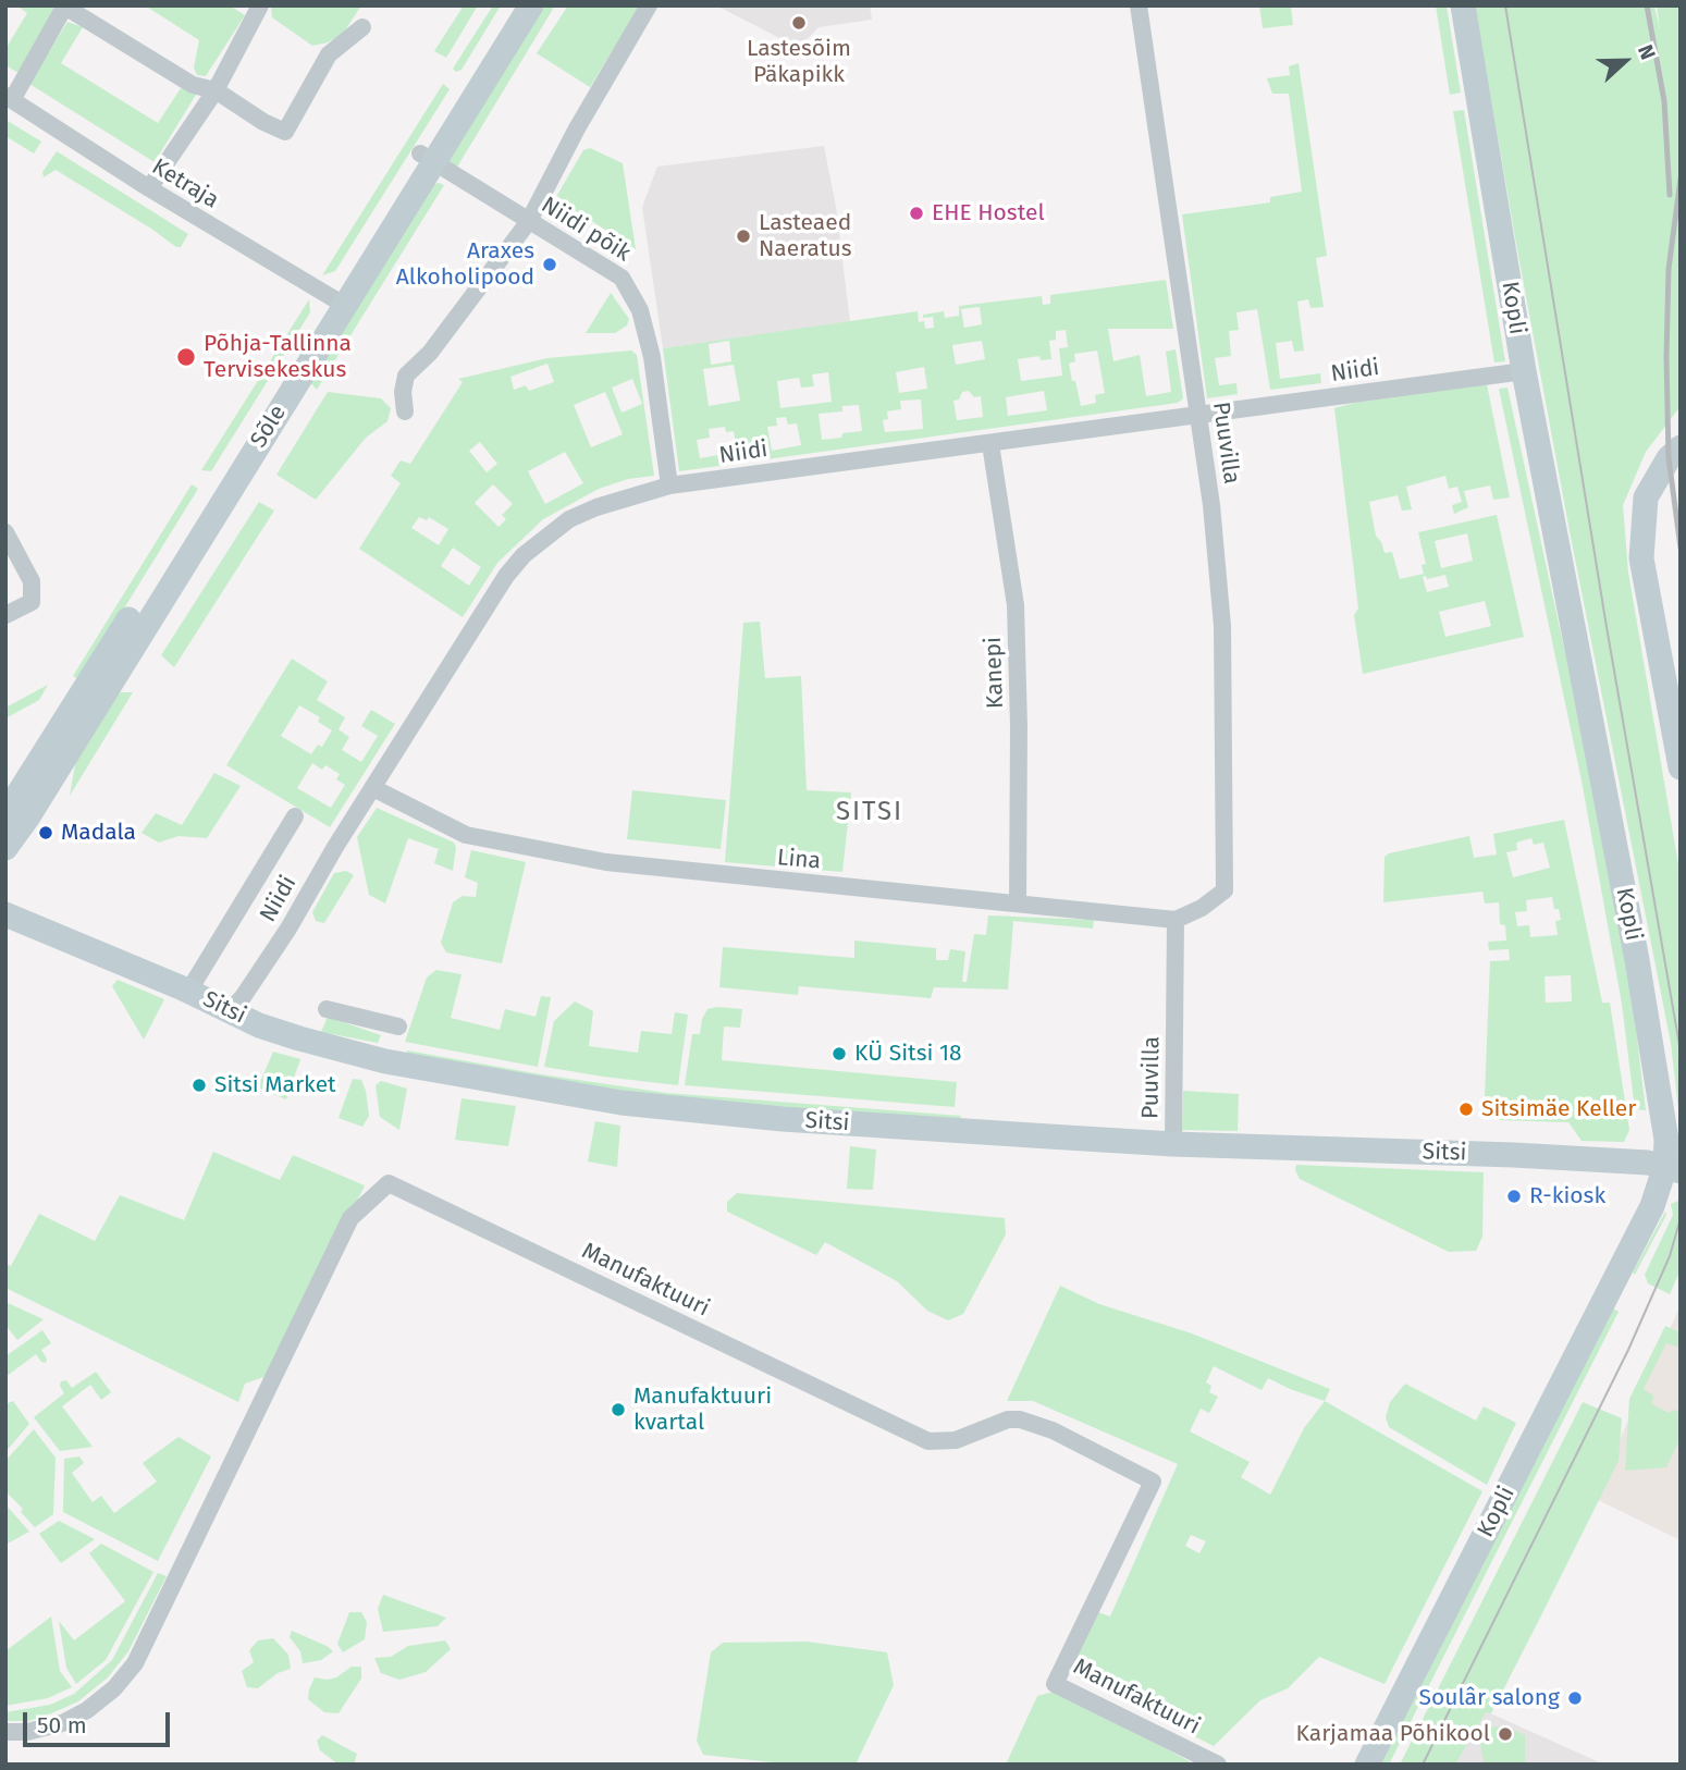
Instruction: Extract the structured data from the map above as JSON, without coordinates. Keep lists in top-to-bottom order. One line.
{"streets":{"street":["Ketraja","Niidi põik","Kopli","Niidi","Sõle","Puuvilla","Kanepi","Lina","Sitsi","Manufaktuuri"]},"crossings":[["Ketraja","Sõle"],["Niidi põik","Niidi"],["Niidi põik","Sõle"],["Kopli","Niidi"],["Kopli","Sitsi"],["Niidi","Puuvilla"],["Niidi","Kanepi"],["Niidi","Lina"],["Niidi","Sitsi"],["Puuvilla","Lina"],["Puuvilla","Sitsi"],["Kanepi","Lina"]],"districts":["SITSI"],"places":["Lastesõim Päkapikk","EHE Hostel","Lasteaed Naeratus","Araxes Alkoholipood","Põhja-Tallinna Tervisekeskus","Madala","KÜ Sitsi 18","Sitsi Market","Sitsimäe Keller","R-kiosk","Manufaktuuri kvartal","Soulâr salong","Karjamaa Põhikool"],"scale_bar":"50 m","north":"right"}
